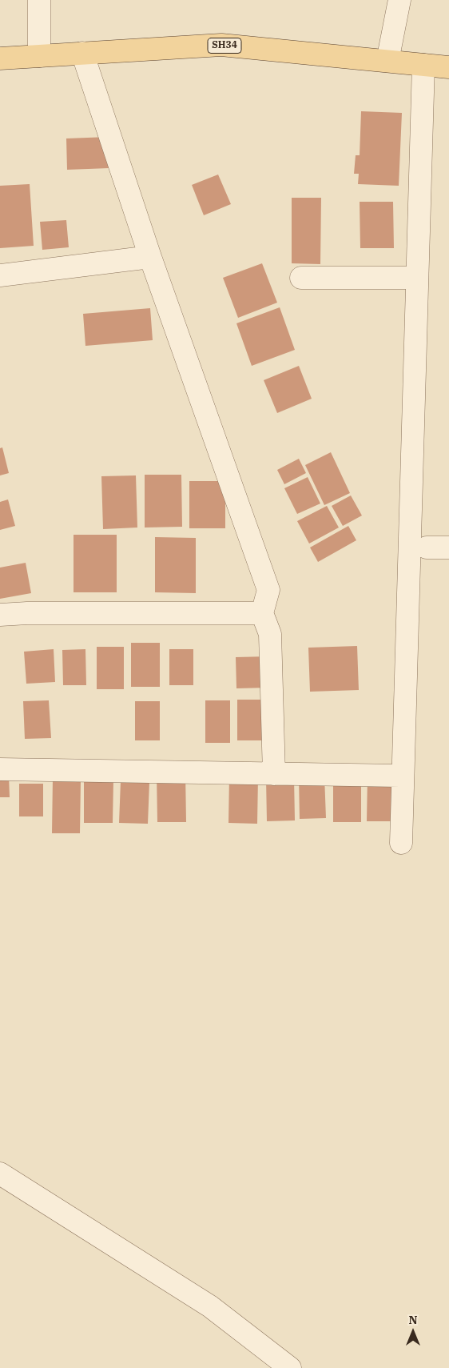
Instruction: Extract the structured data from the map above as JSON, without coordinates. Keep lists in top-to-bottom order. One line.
{"streets":{"main road":["SH34"]},"north":"top"}
